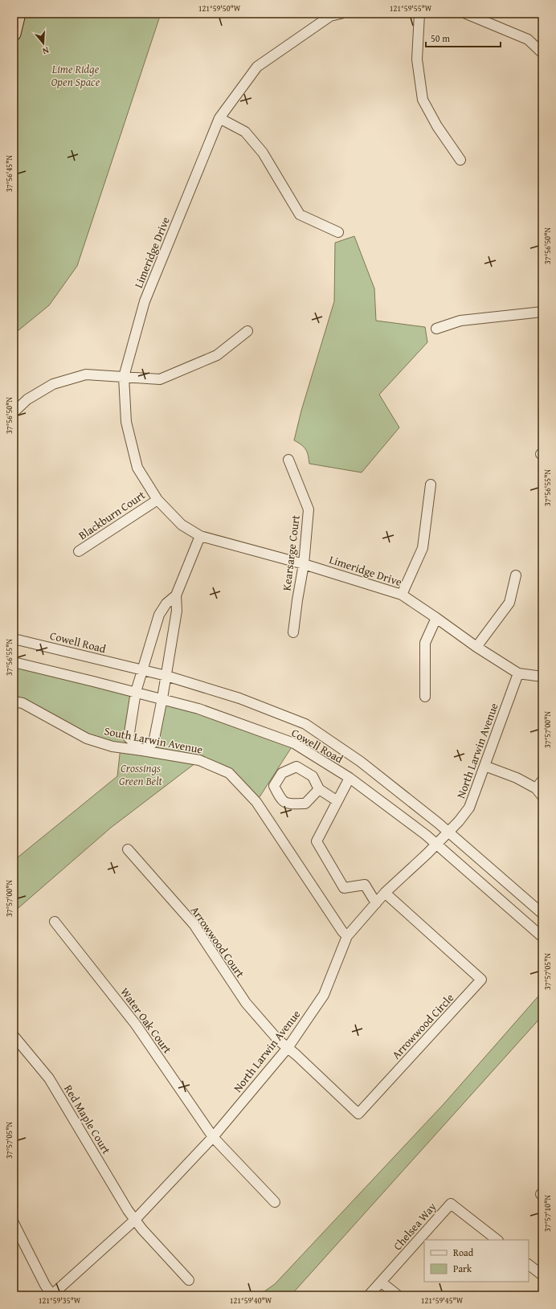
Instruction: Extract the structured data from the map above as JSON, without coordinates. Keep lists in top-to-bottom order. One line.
{"streets":{"street":["Limeridge Drive","Blackburn Court","Kearsarge Court","Cowell Road","South Larwin Avenue","North Larwin Avenue","Arrowwood Court","Water Oak Court","Arrowwood Circle","Red Maple Court","Chelsea Way"]},"crossings":[["Limeridge Drive","Blackburn Court"],["Limeridge Drive","Kearsarge Court"],["Limeridge Drive","North Larwin Avenue"],["Cowell Road","North Larwin Avenue"],["South Larwin Avenue","North Larwin Avenue"],["North Larwin Avenue","Arrowwood Court"],["North Larwin Avenue","Water Oak Court"],["North Larwin Avenue","Arrowwood Circle"],["North Larwin Avenue","Red Maple Court"],["Arrowwood Court","Arrowwood Circle"]],"parks":["Lime Ridge Open Space","Crossings Green Belt"],"legend":["Road","Park"],"scale_bar":"50 m","north":"bottom","coordinates":["121°59'50\"W","121°59'55\"W","37°56'45\"N","37°56'50\"N","37°56'55\"N","37°57'00\"N","37°57'05\"N","37°57'10\"N","121°59'35\"W","121°59'40\"W","121°59'45\"W"]}
